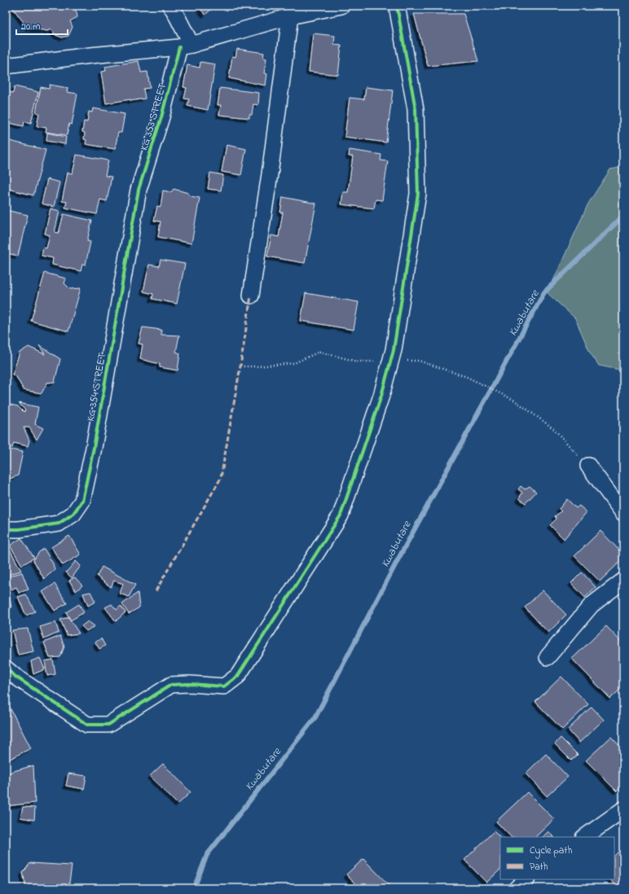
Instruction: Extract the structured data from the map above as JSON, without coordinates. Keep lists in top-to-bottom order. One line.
{"streets":{"street":["KG 353 STREET","KG 354 STREET"]},"crossings":[["KG 353 STREET","KG 354 STREET"]],"water":["Kwabutare"],"legend":["Cycle path","Path"],"scale_bar":"20 m"}
